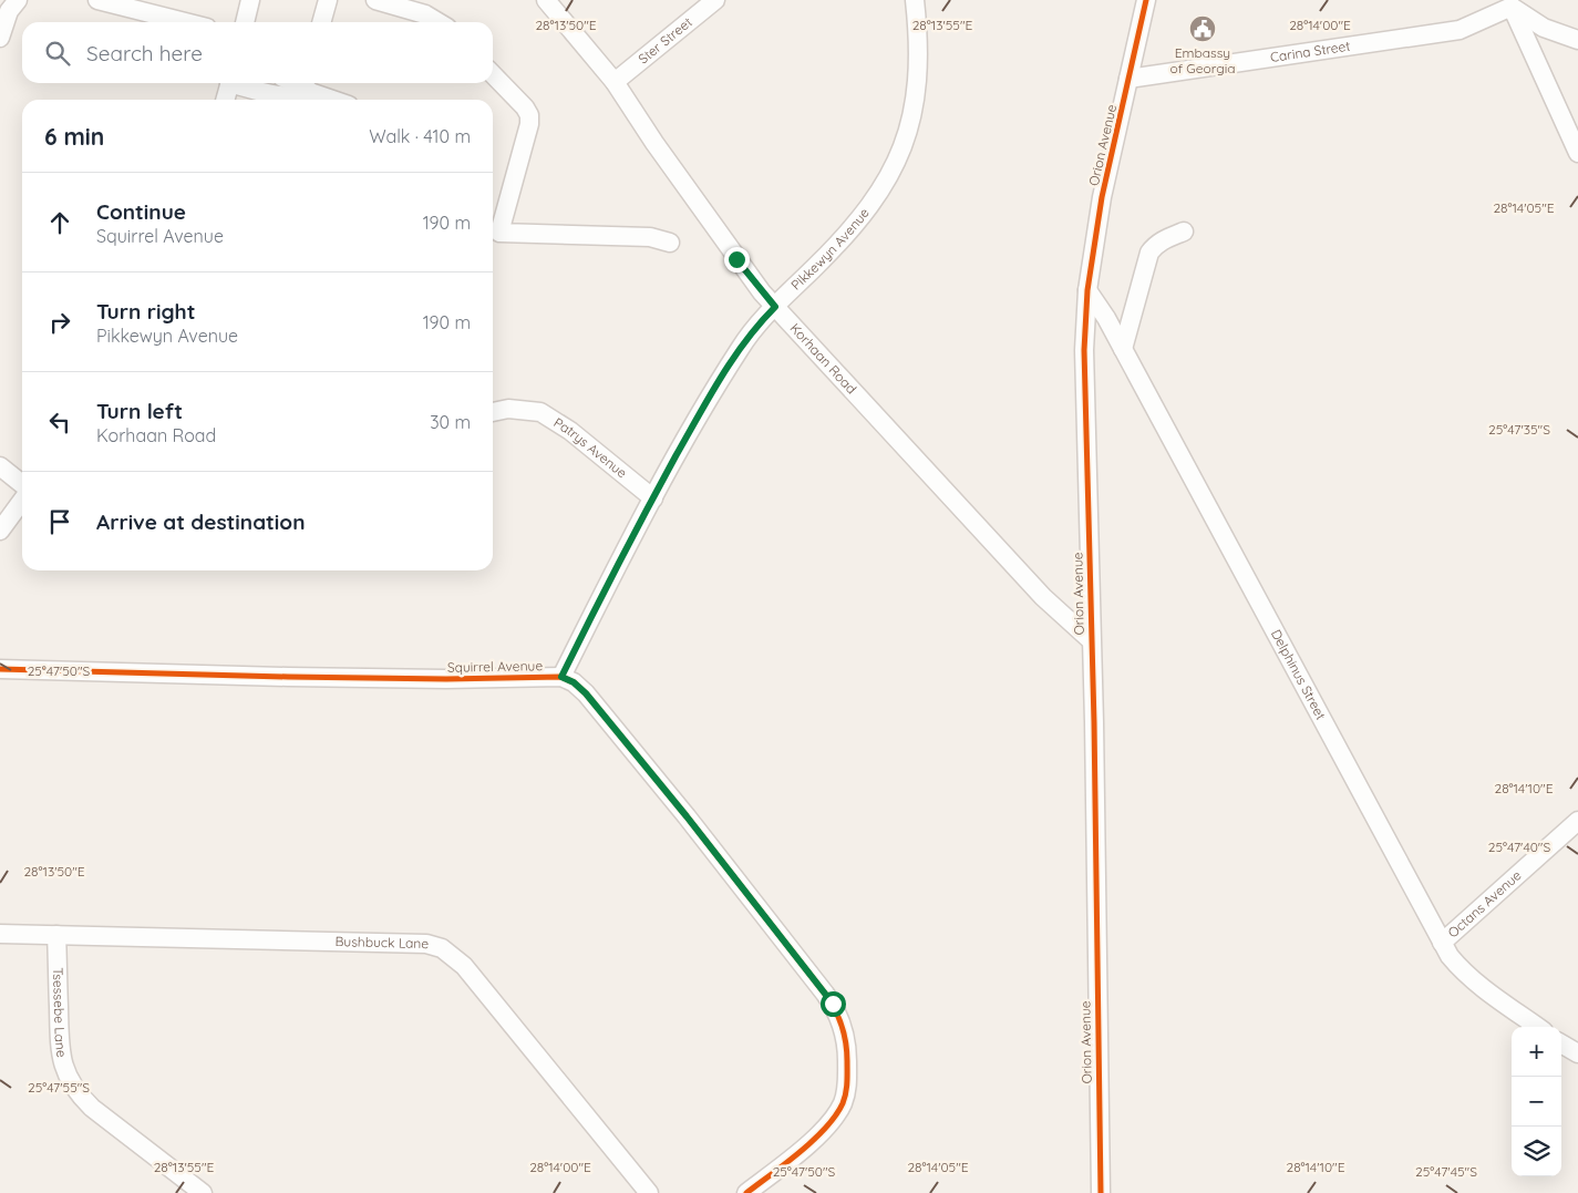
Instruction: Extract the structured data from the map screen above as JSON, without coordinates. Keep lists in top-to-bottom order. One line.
{"streets":{"street":["Ster Street","Carina Street","Orion Avenue","Pikkewyn Avenue","Korhaan Road","Patrys Avenue","Squirrel Avenue","Delphinus Street","Octans Avenue","Bushbuck Lane","Tsessebe Lane"]},"crossings":[["Ster Street","Korhaan Road"],["Carina Street","Orion Avenue"],["Orion Avenue","Korhaan Road"],["Orion Avenue","Delphinus Street"],["Pikkewyn Avenue","Korhaan Road"],["Pikkewyn Avenue","Patrys Avenue"],["Pikkewyn Avenue","Squirrel Avenue"],["Delphinus Street","Octans Avenue"],["Bushbuck Lane","Tsessebe Lane"]],"places":{"public building":["Embassy of Georgia"]},"page":{"search":"Search here","heading":["6 min","Walk · 410 m"],"list":[["Continue","Squirrel Avenue","190 m"],["Turn right","Pikkewyn Avenue","190 m"],["Turn left","Korhaan Road","30 m"],"Arrive at destination"],"map_buttons":["+","−"]},"coordinates":["28°13'50\"E","28°13'55\"E","28°14'00\"E","28°14'05\"E","25°47'35\"S","25°47'50\"S","28°14'10\"E","25°47'40\"S","25°47'55\"S","25°47'45\"S"]}
